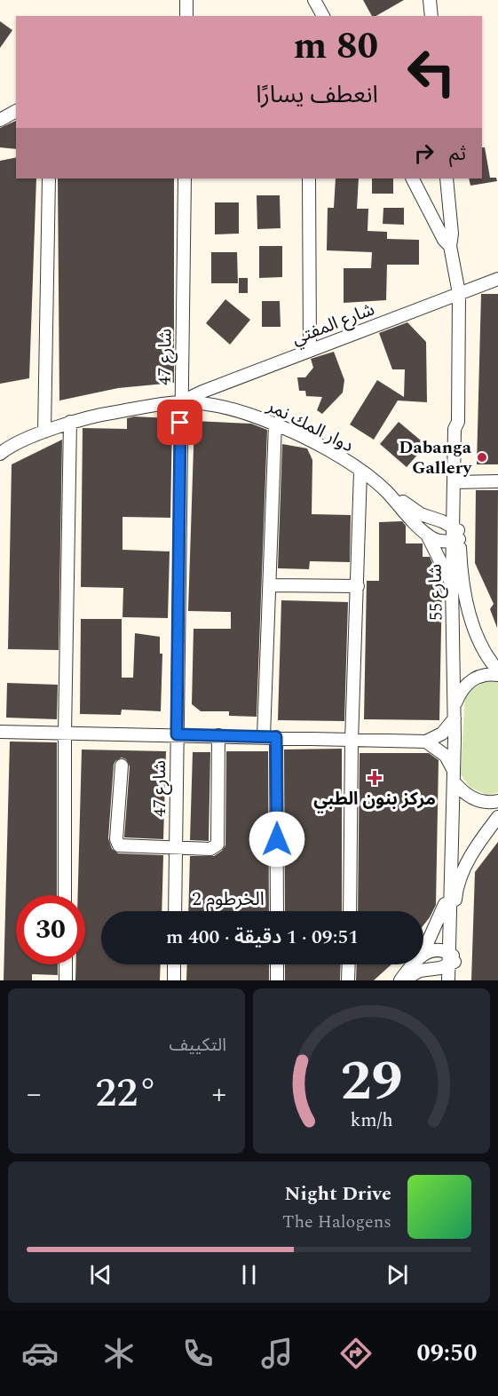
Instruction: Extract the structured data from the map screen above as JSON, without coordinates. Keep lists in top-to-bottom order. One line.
{"streets":{"street":["شارع المفتي","شارع 47","دوار المك نمر","شارع 55"]},"crossings":[["شارع المفتي","شارع 47"],["شارع المفتي","دوار المك نمر"],["شارع المفتي","شارع 55"],["شارع 47","دوار المك نمر"],["دوار المك نمر","شارع 55"]],"districts":["الخرطوم 2"],"places":{"other":["Dabanga Gallery"],"health":["مركز بنون الطبي"]},"page":{"turn":["80 m","انعطف يسارًا"],"then":"ثم","limit":"30","trip":"09:51 · 1 دقيقة · 400 m","tile":"التكييف","heat":["−","22°","+"],"song":["Night Drive","The Halogens"],"tabs":"09:50","gauge":["29","km/h"]}}
